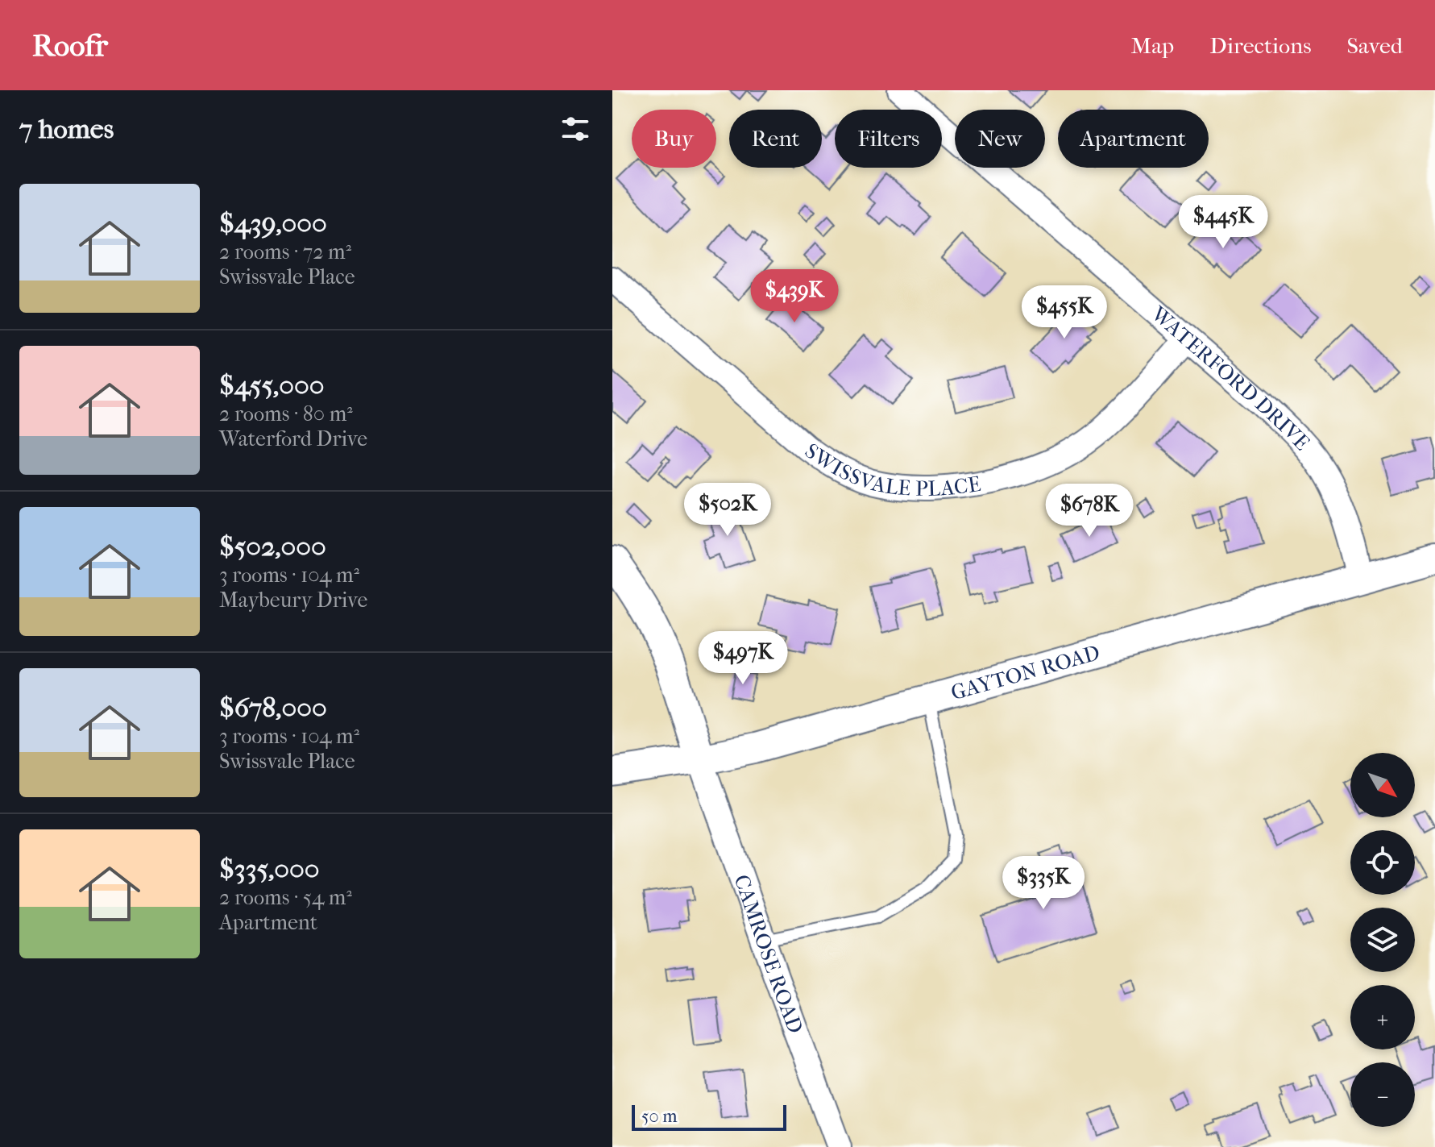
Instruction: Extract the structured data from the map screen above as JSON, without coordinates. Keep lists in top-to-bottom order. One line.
{"streets":{"street":["WATERFORD DRIVE","SWISSVALE PLACE","GAYTON ROAD","CAMROSE ROAD"]},"crossings":[["WATERFORD DRIVE","SWISSVALE PLACE"],["WATERFORD DRIVE","GAYTON ROAD"],["GAYTON ROAD","CAMROSE ROAD"]],"scale_bar":"50 m","north":"bottom right","page":{"header":"Roofr","nav":["Map","Directions","Saved"],"heading":"7 homes","chip":["Buy","Rent","Filters","New","Apartment"],"list":[{"name":"$439,000","note":"2 rooms · 72 m² · Swissvale Place"},{"name":"$455,000","note":"2 rooms · 80 m² · Waterford Drive"},{"name":"$502,000","note":"3 rooms · 104 m² · Maybeury Drive"},{"name":"$678,000","note":"3 rooms · 104 m² · Swissvale Place"},{"name":"$335,000","note":"2 rooms · 54 m² · Apartment"}],"price":["$445K","$439K","$455K","$502K","$678K","$497K","$335K"],"map_buttons":["+","−"],"scale":"50 m"}}
